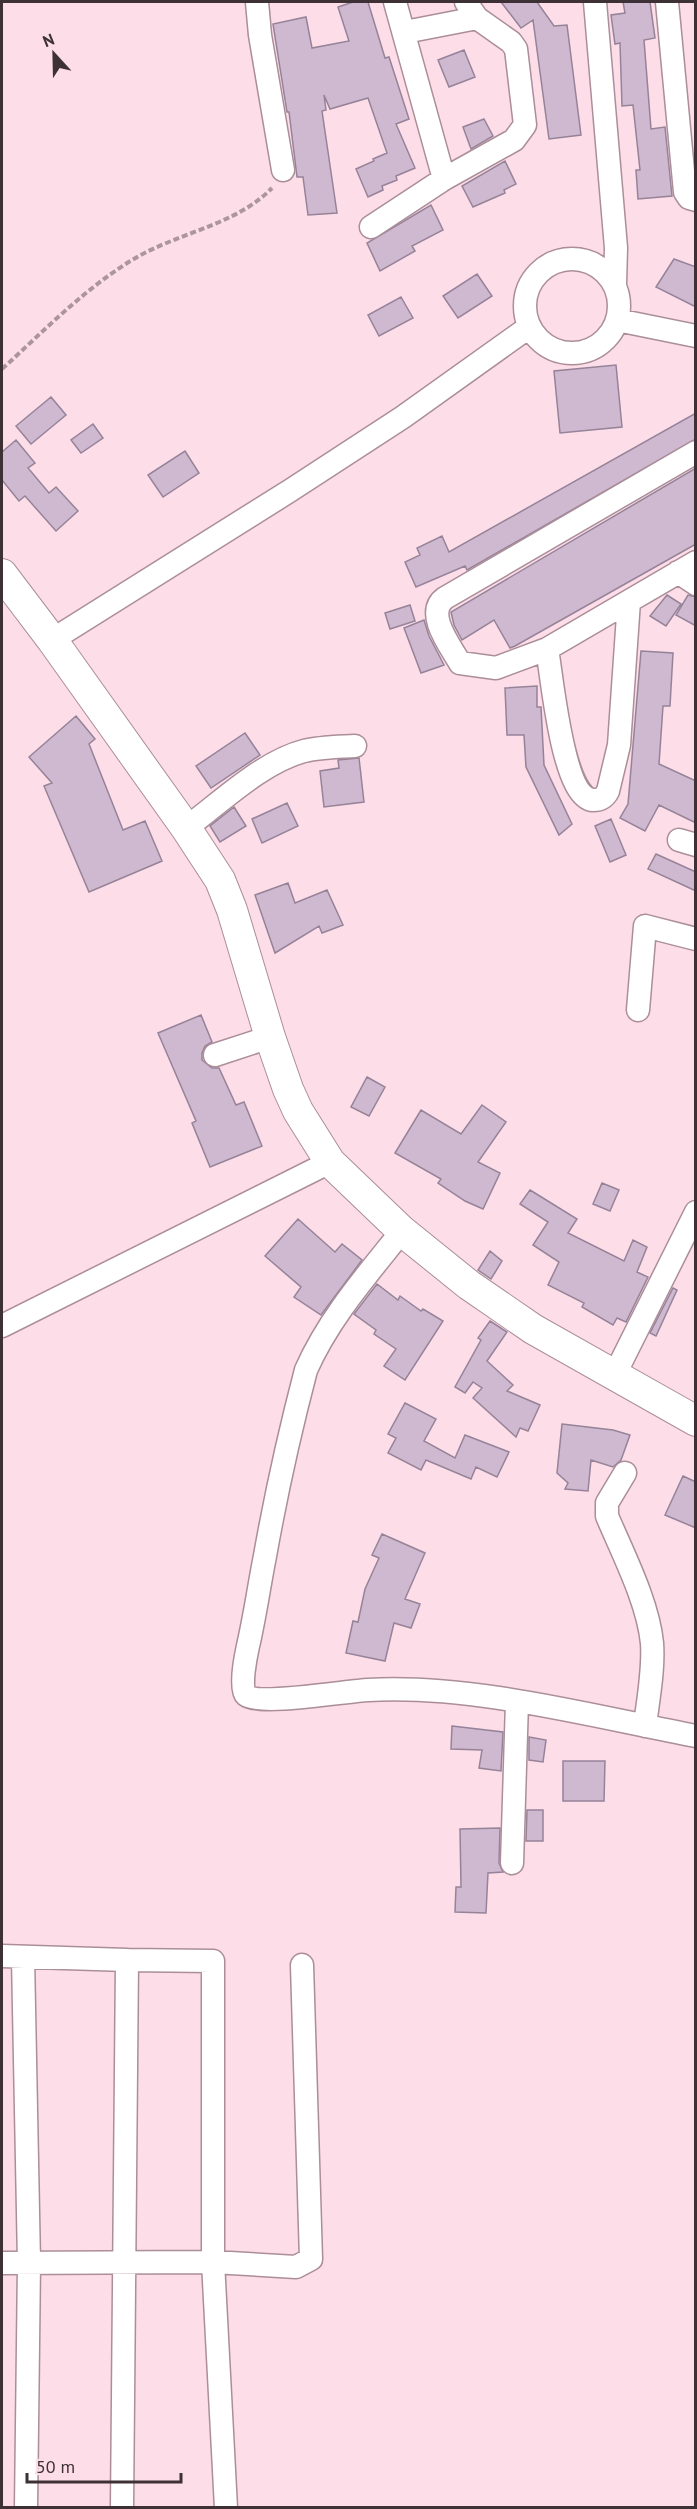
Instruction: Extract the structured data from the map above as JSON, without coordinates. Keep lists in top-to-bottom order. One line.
{"scale_bar":"50 m","north":"top"}
